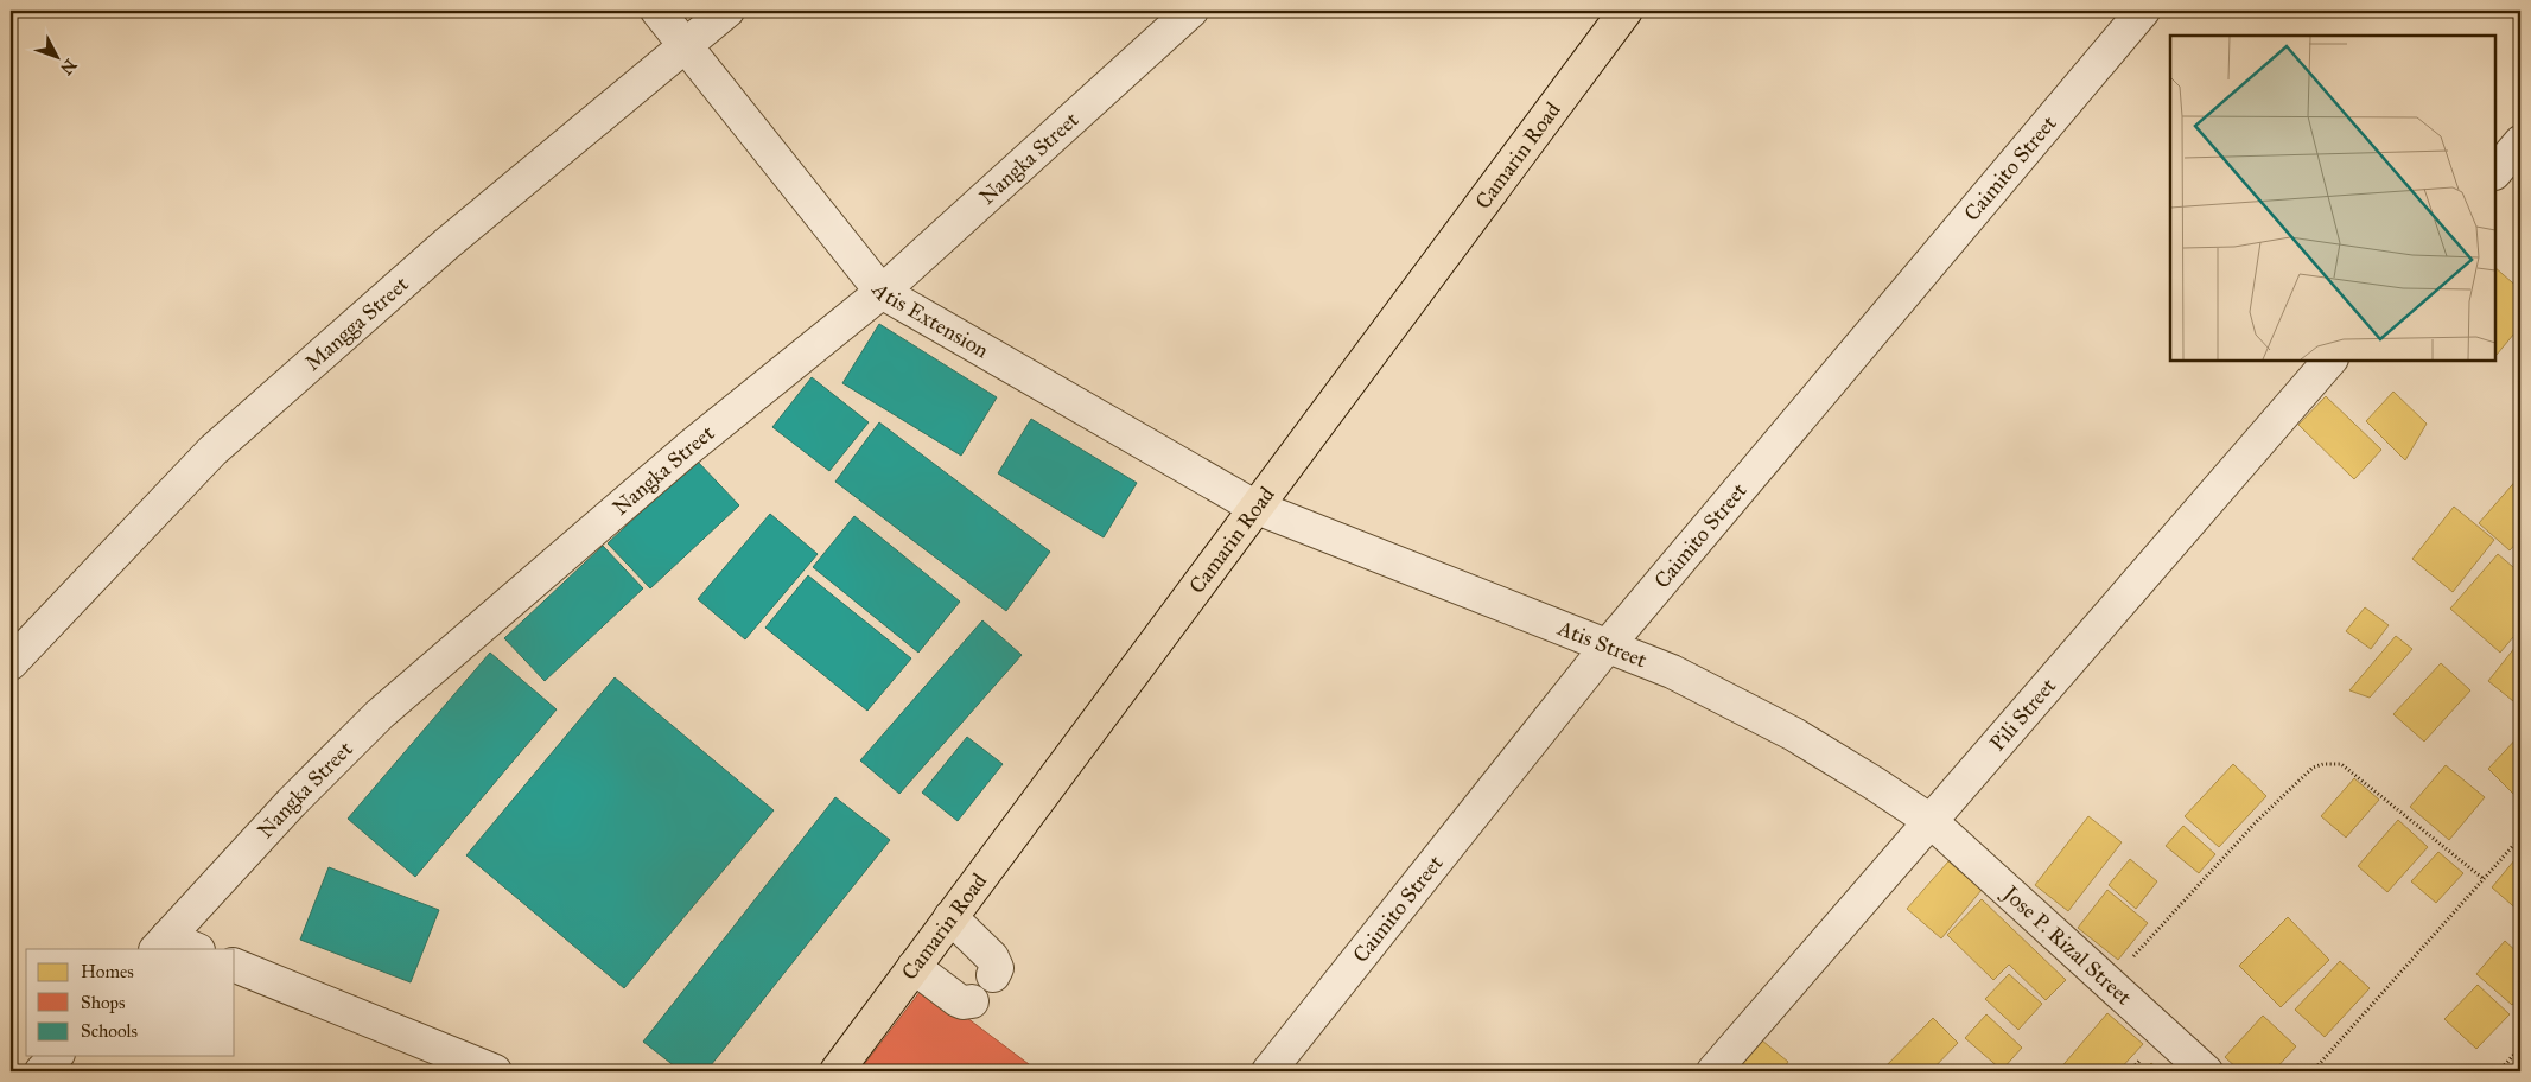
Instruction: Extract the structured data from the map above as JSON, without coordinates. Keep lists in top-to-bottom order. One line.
{"streets":{"main road":["Camarin Road"],"street":["Nangka Street","Caimito Street","Atis Extension","Mangga Street","Atis Street","Pili Street","Jose P. Rizal Street"]},"crossings":[["Camarin Road","Atis Extension"],["Camarin Road","Atis Street"],["Nangka Street","Atis Extension"],["Caimito Street","Atis Street"],["Atis Extension","Mangga Street"],["Atis Extension","Atis Street"],["Atis Street","Pili Street"],["Atis Street","Jose P. Rizal Street"],["Pili Street","Jose P. Rizal Street"]],"legend":["Homes","Shops","Schools"],"north":"bottom right"}
